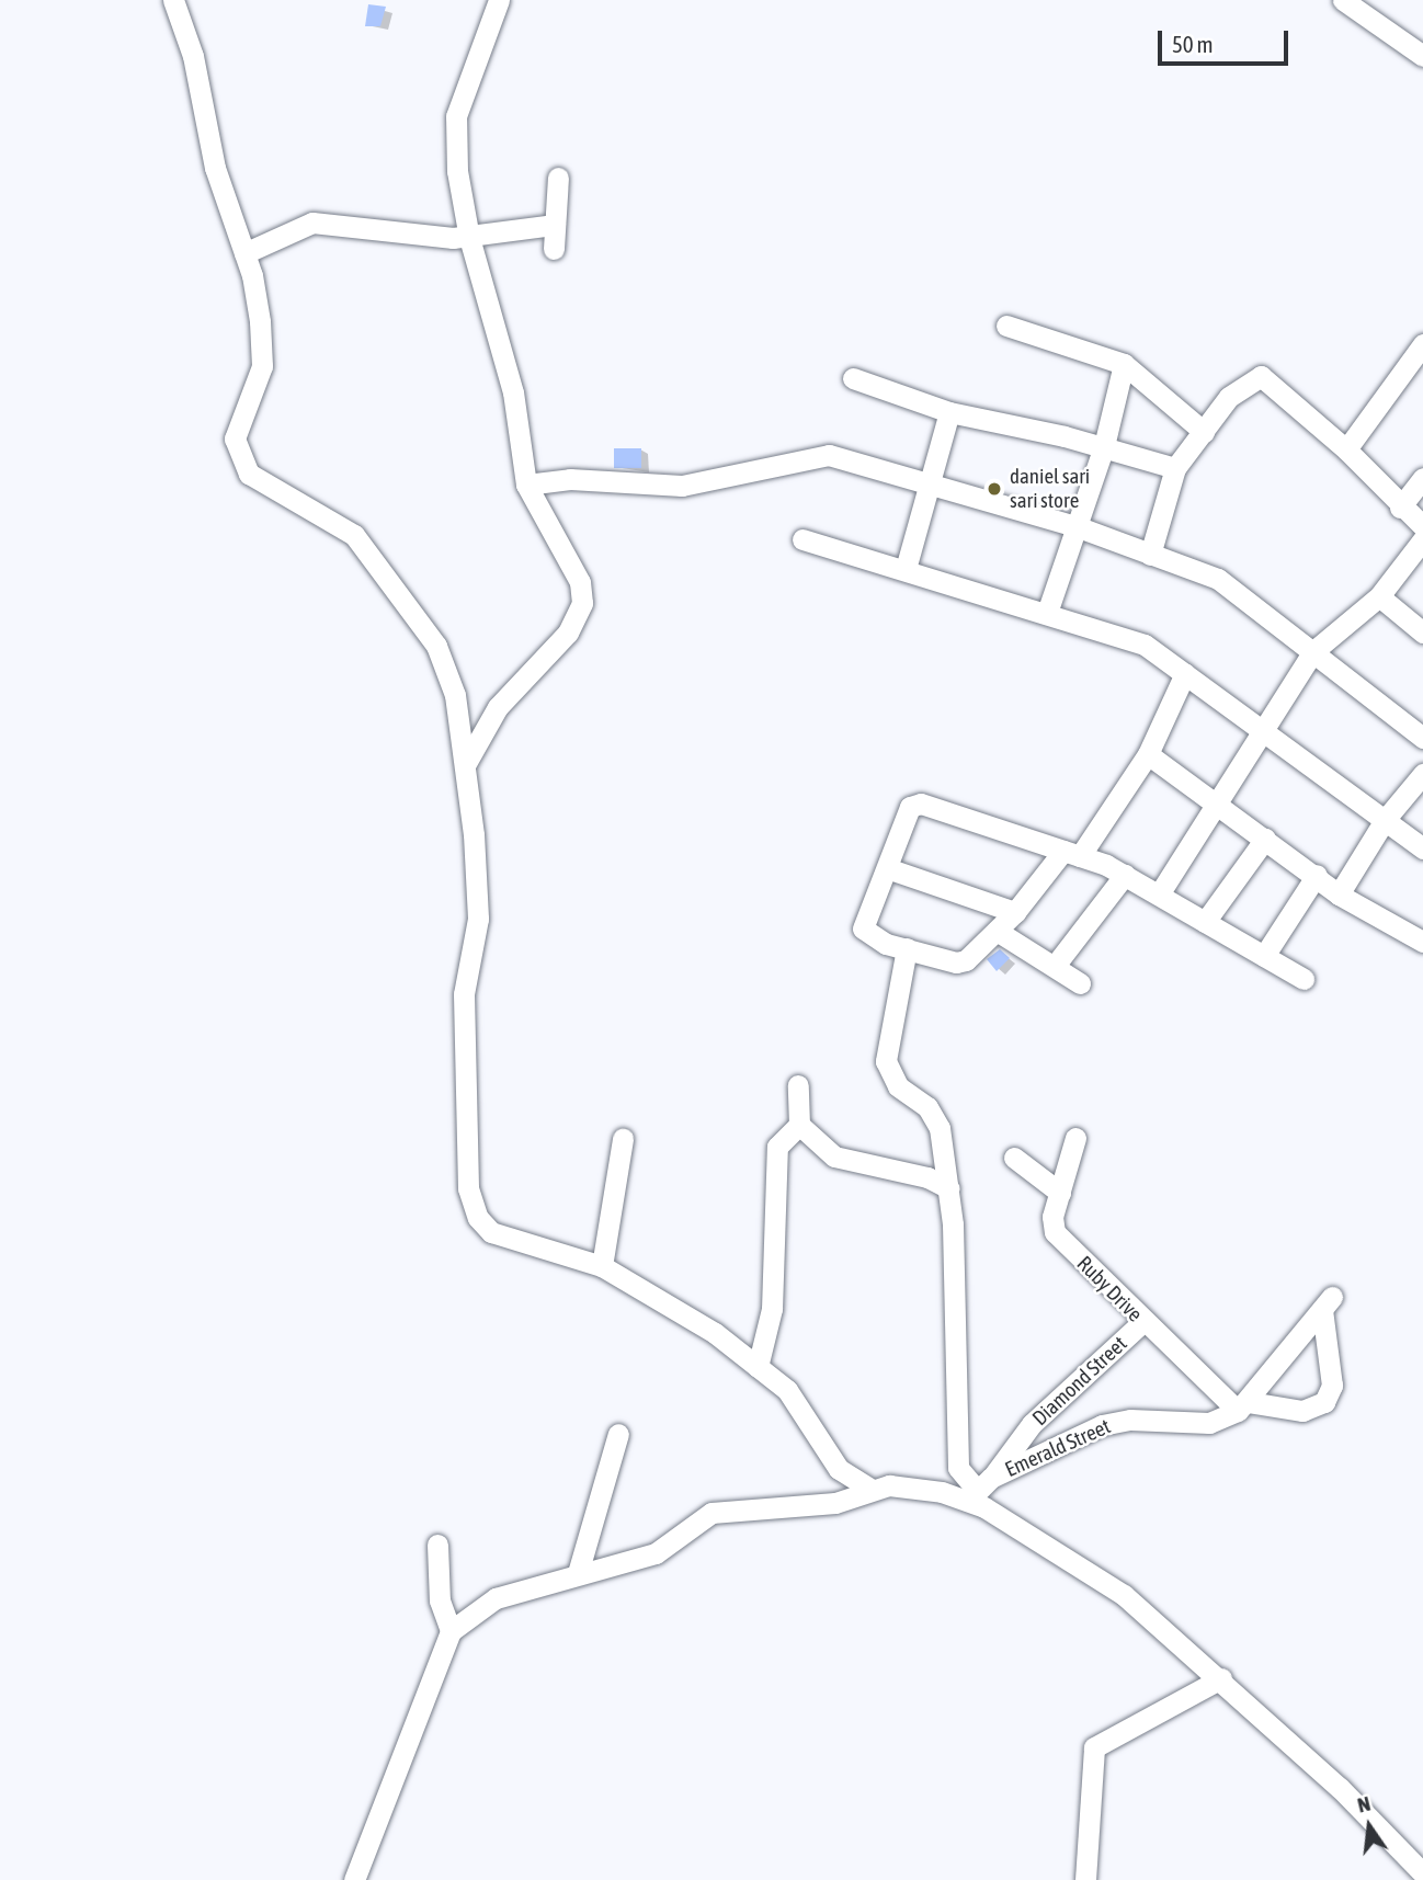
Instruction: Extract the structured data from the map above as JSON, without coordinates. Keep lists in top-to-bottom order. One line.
{"streets":{"street":["Ruby Drive","Diamond Street","Emerald Street"]},"crossings":[["Ruby Drive","Diamond Street"],["Ruby Drive","Emerald Street"],["Diamond Street","Emerald Street"]],"places":["daniel sari sari store"],"scale_bar":"50 m","north":"top"}
